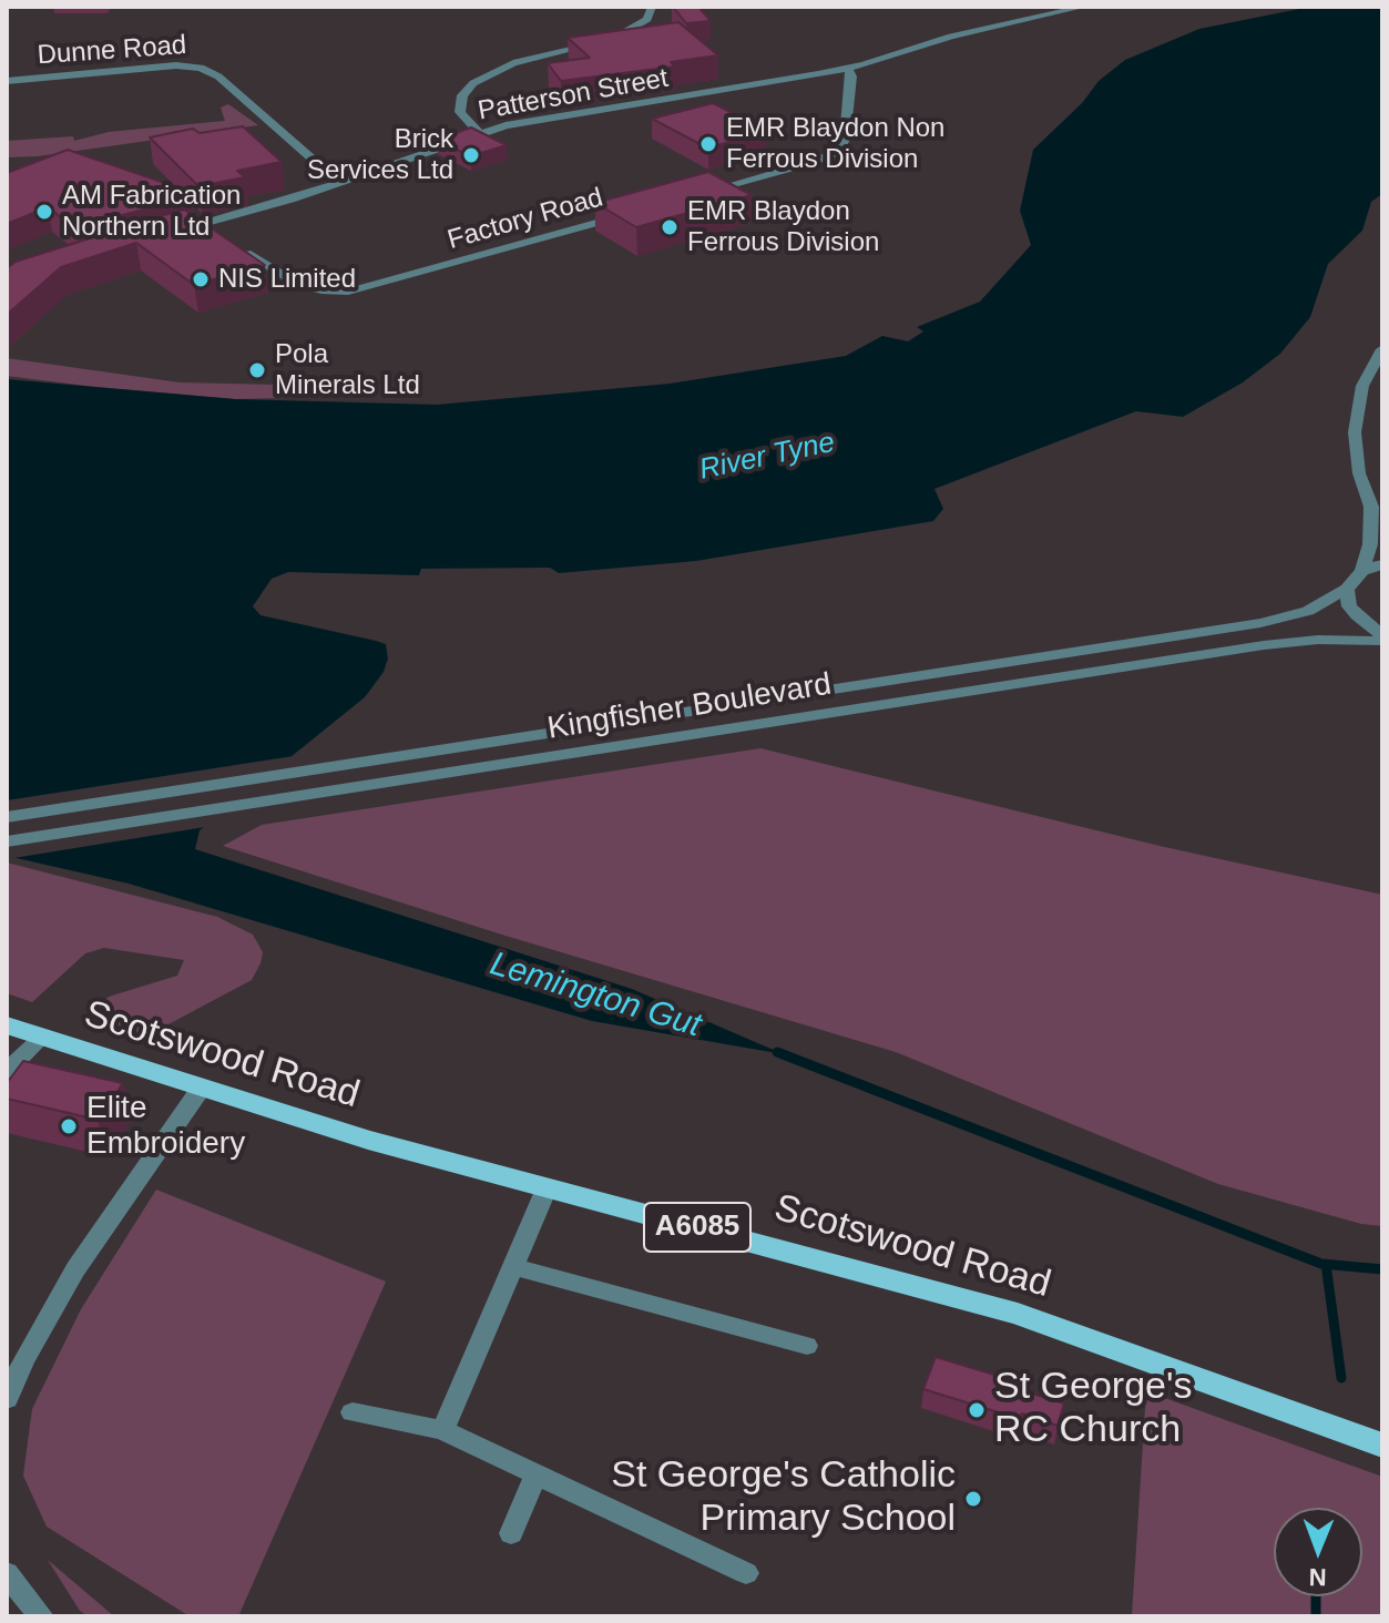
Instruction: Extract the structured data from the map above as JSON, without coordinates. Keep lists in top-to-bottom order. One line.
{"streets":{"main road":["Scotswood Road","A6085"],"street":["Dunne Road","Patterson Street","Factory Road","Kingfisher Boulevard"]},"crossings":[["Dunne Road","Patterson Street"]],"water":["River Tyne","Lemington Gut"],"places":["EMR Blaydon Non Ferrous Division","Brick Services Ltd","AM Fabrication Northern Ltd","EMR Blaydon Ferrous Division","NIS Limited","Pola Minerals Ltd","Elite Embroidery","St George's RC Church","St George's Catholic Primary School"],"north":"bottom"}
